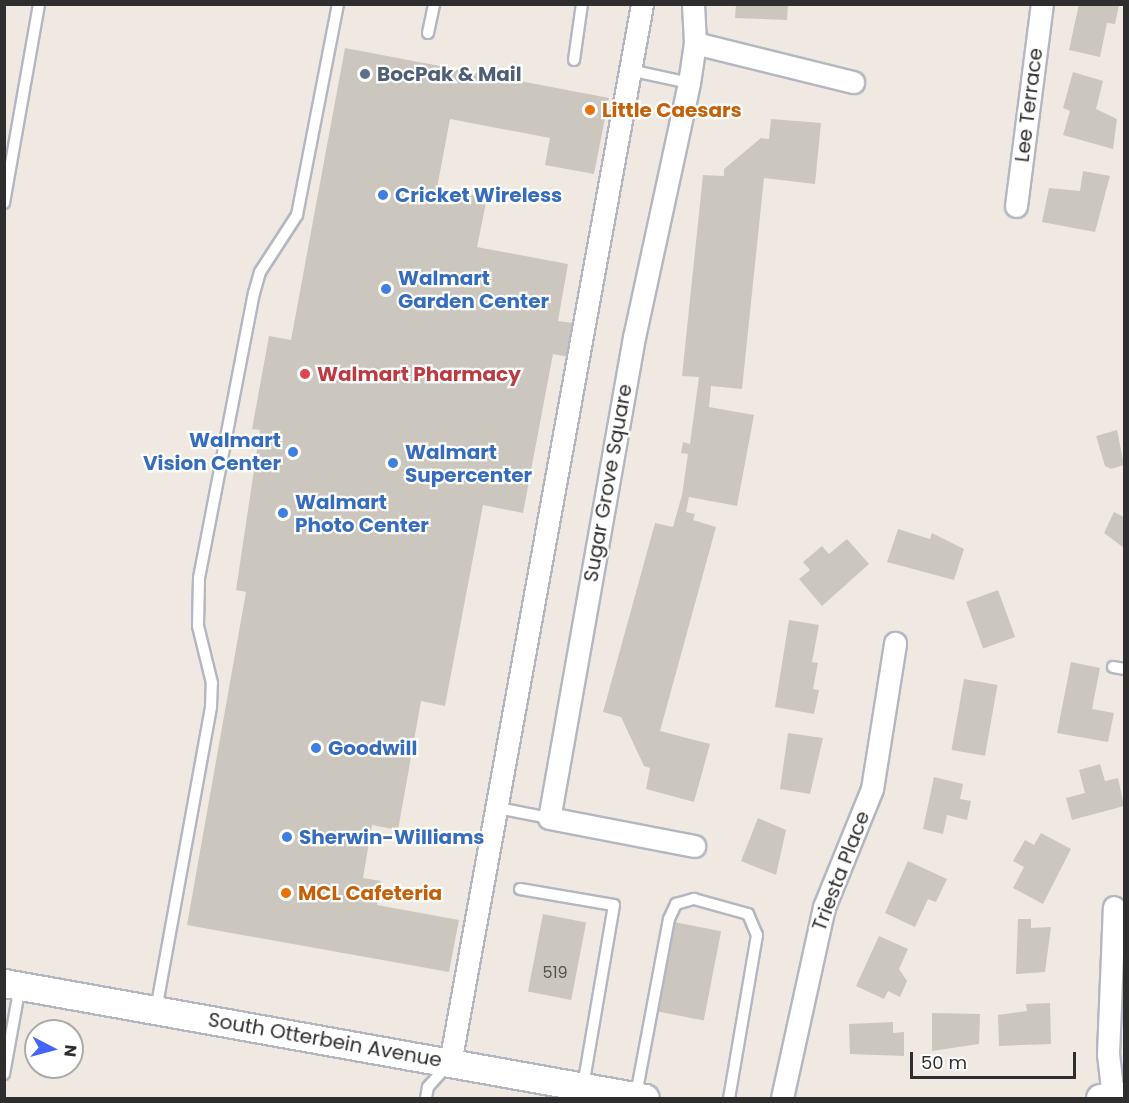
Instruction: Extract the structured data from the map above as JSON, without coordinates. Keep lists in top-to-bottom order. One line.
{"streets":{"street":["Lee Terrace","Sugar Grove Square","Triesta Place","South Otterbein Avenue"]},"places":["BocPak & Mail","Little Caesars","Cricket Wireless","Walmart Garden Center","Walmart Pharmacy","Walmart Vision Center","Walmart Supercenter","Walmart Photo Center","Goodwill","Sherwin-Williams","MCL Cafeteria"],"house_numbers":["519"],"scale_bar":"50 m","north":"right"}
